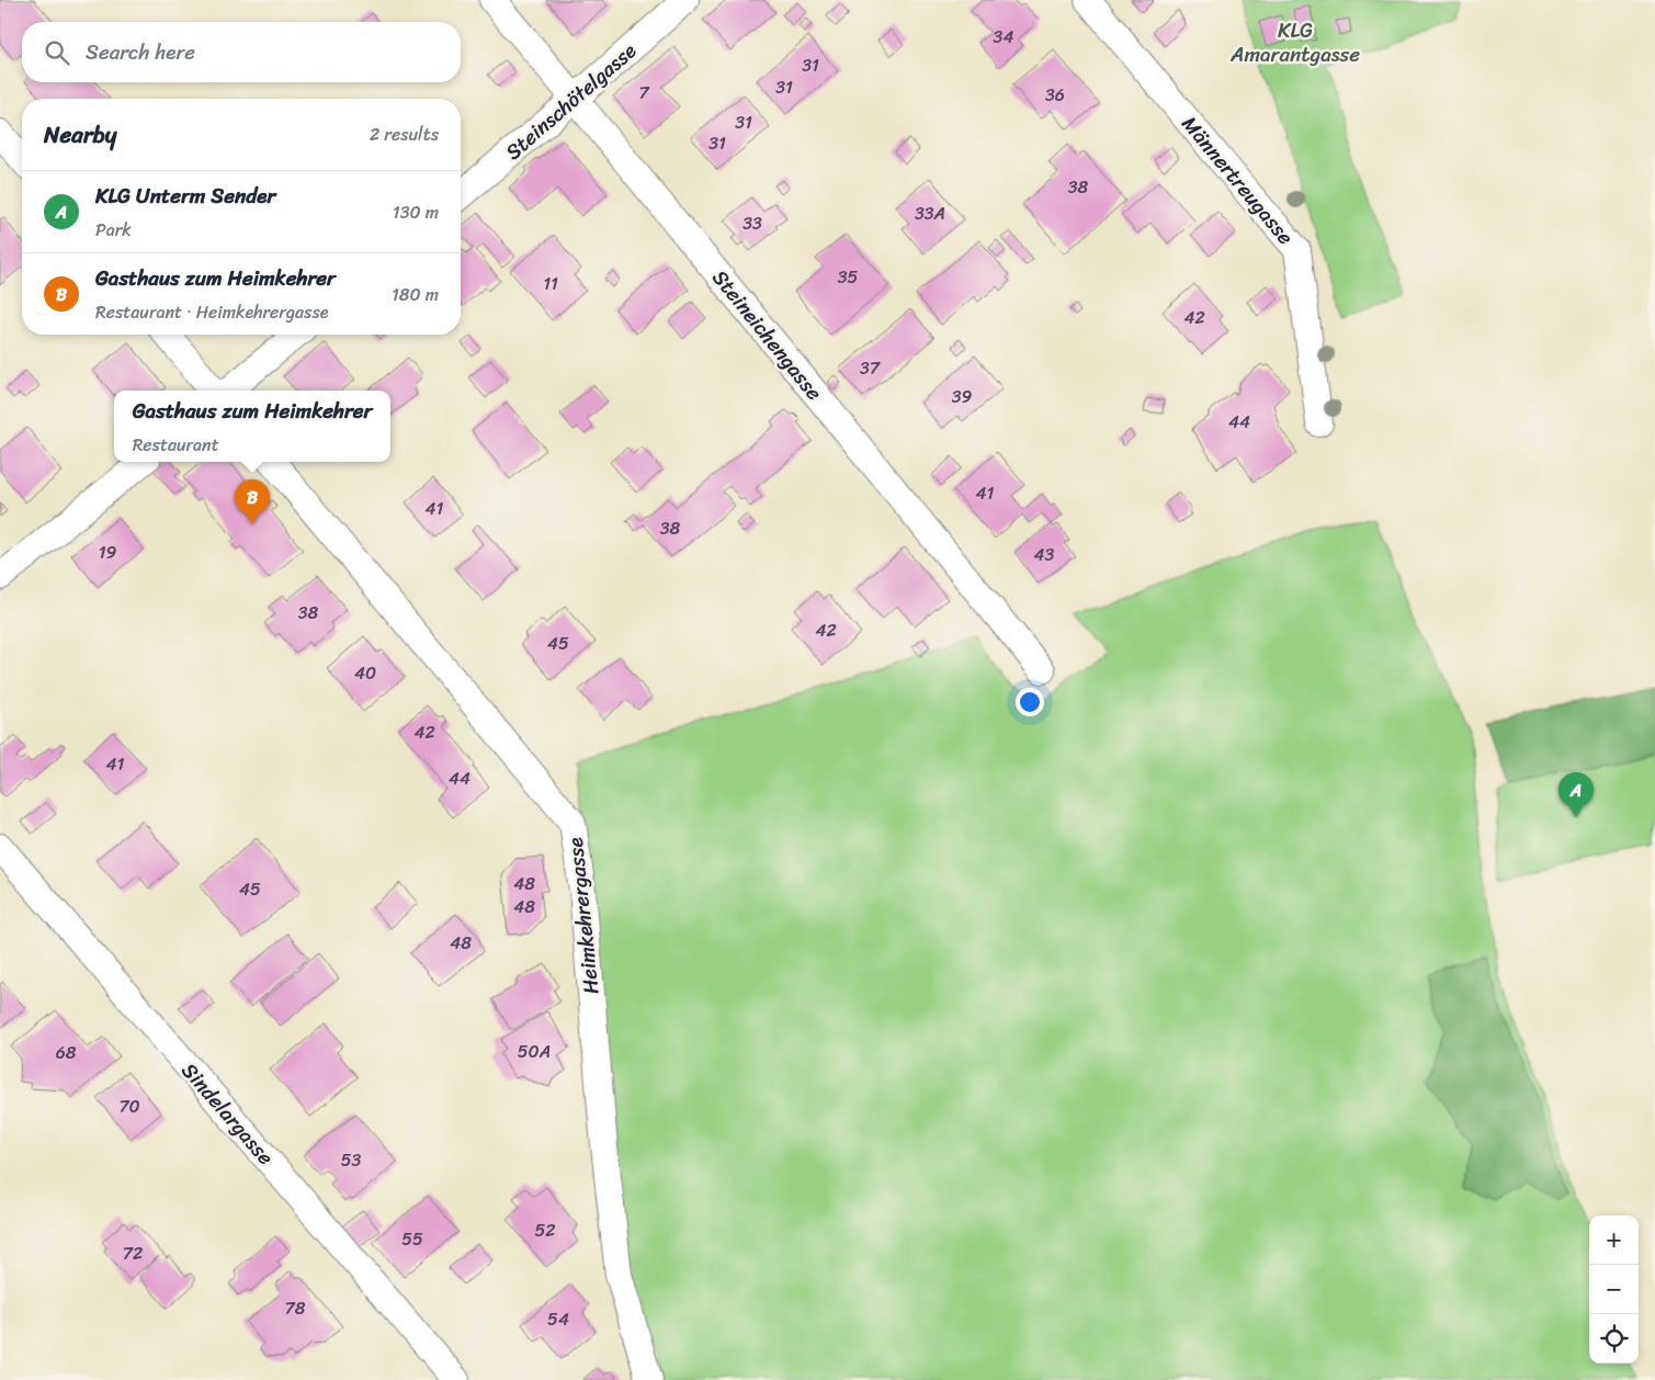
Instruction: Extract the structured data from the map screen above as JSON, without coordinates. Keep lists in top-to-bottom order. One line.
{"streets":{"street":["Steinschötelgasse","Männertreugasse","Steineichengasse","Heimkehrergasse","Sindelargasse"]},"crossings":[["Steinschötelgasse","Steineichengasse"]],"parks":["KLG Amarantgasse"],"house_numbers":["34","31","31","7","36","31","31","38","33A","33","35","11","42","37","39","44","41","41","38","19","43","38","42","45","40","42","41","44","48","45","48","48","50A","68","70","53","52","55","72","78","54"],"page":{"search":"Search here","heading":["Nearby","2 results"],"list":[{"mark":"A","name":"KLG Unterm Sender","note":"Park","value":"130 m"},{"mark":"B","name":"Gasthaus zum Heimkehrer","note":"Restaurant · Heimkehrergasse","value":"180 m"}],"popup":["Gasthaus zum Heimkehrer","Restaurant"],"pins":["B","A"],"map_buttons":["+","−"]}}
